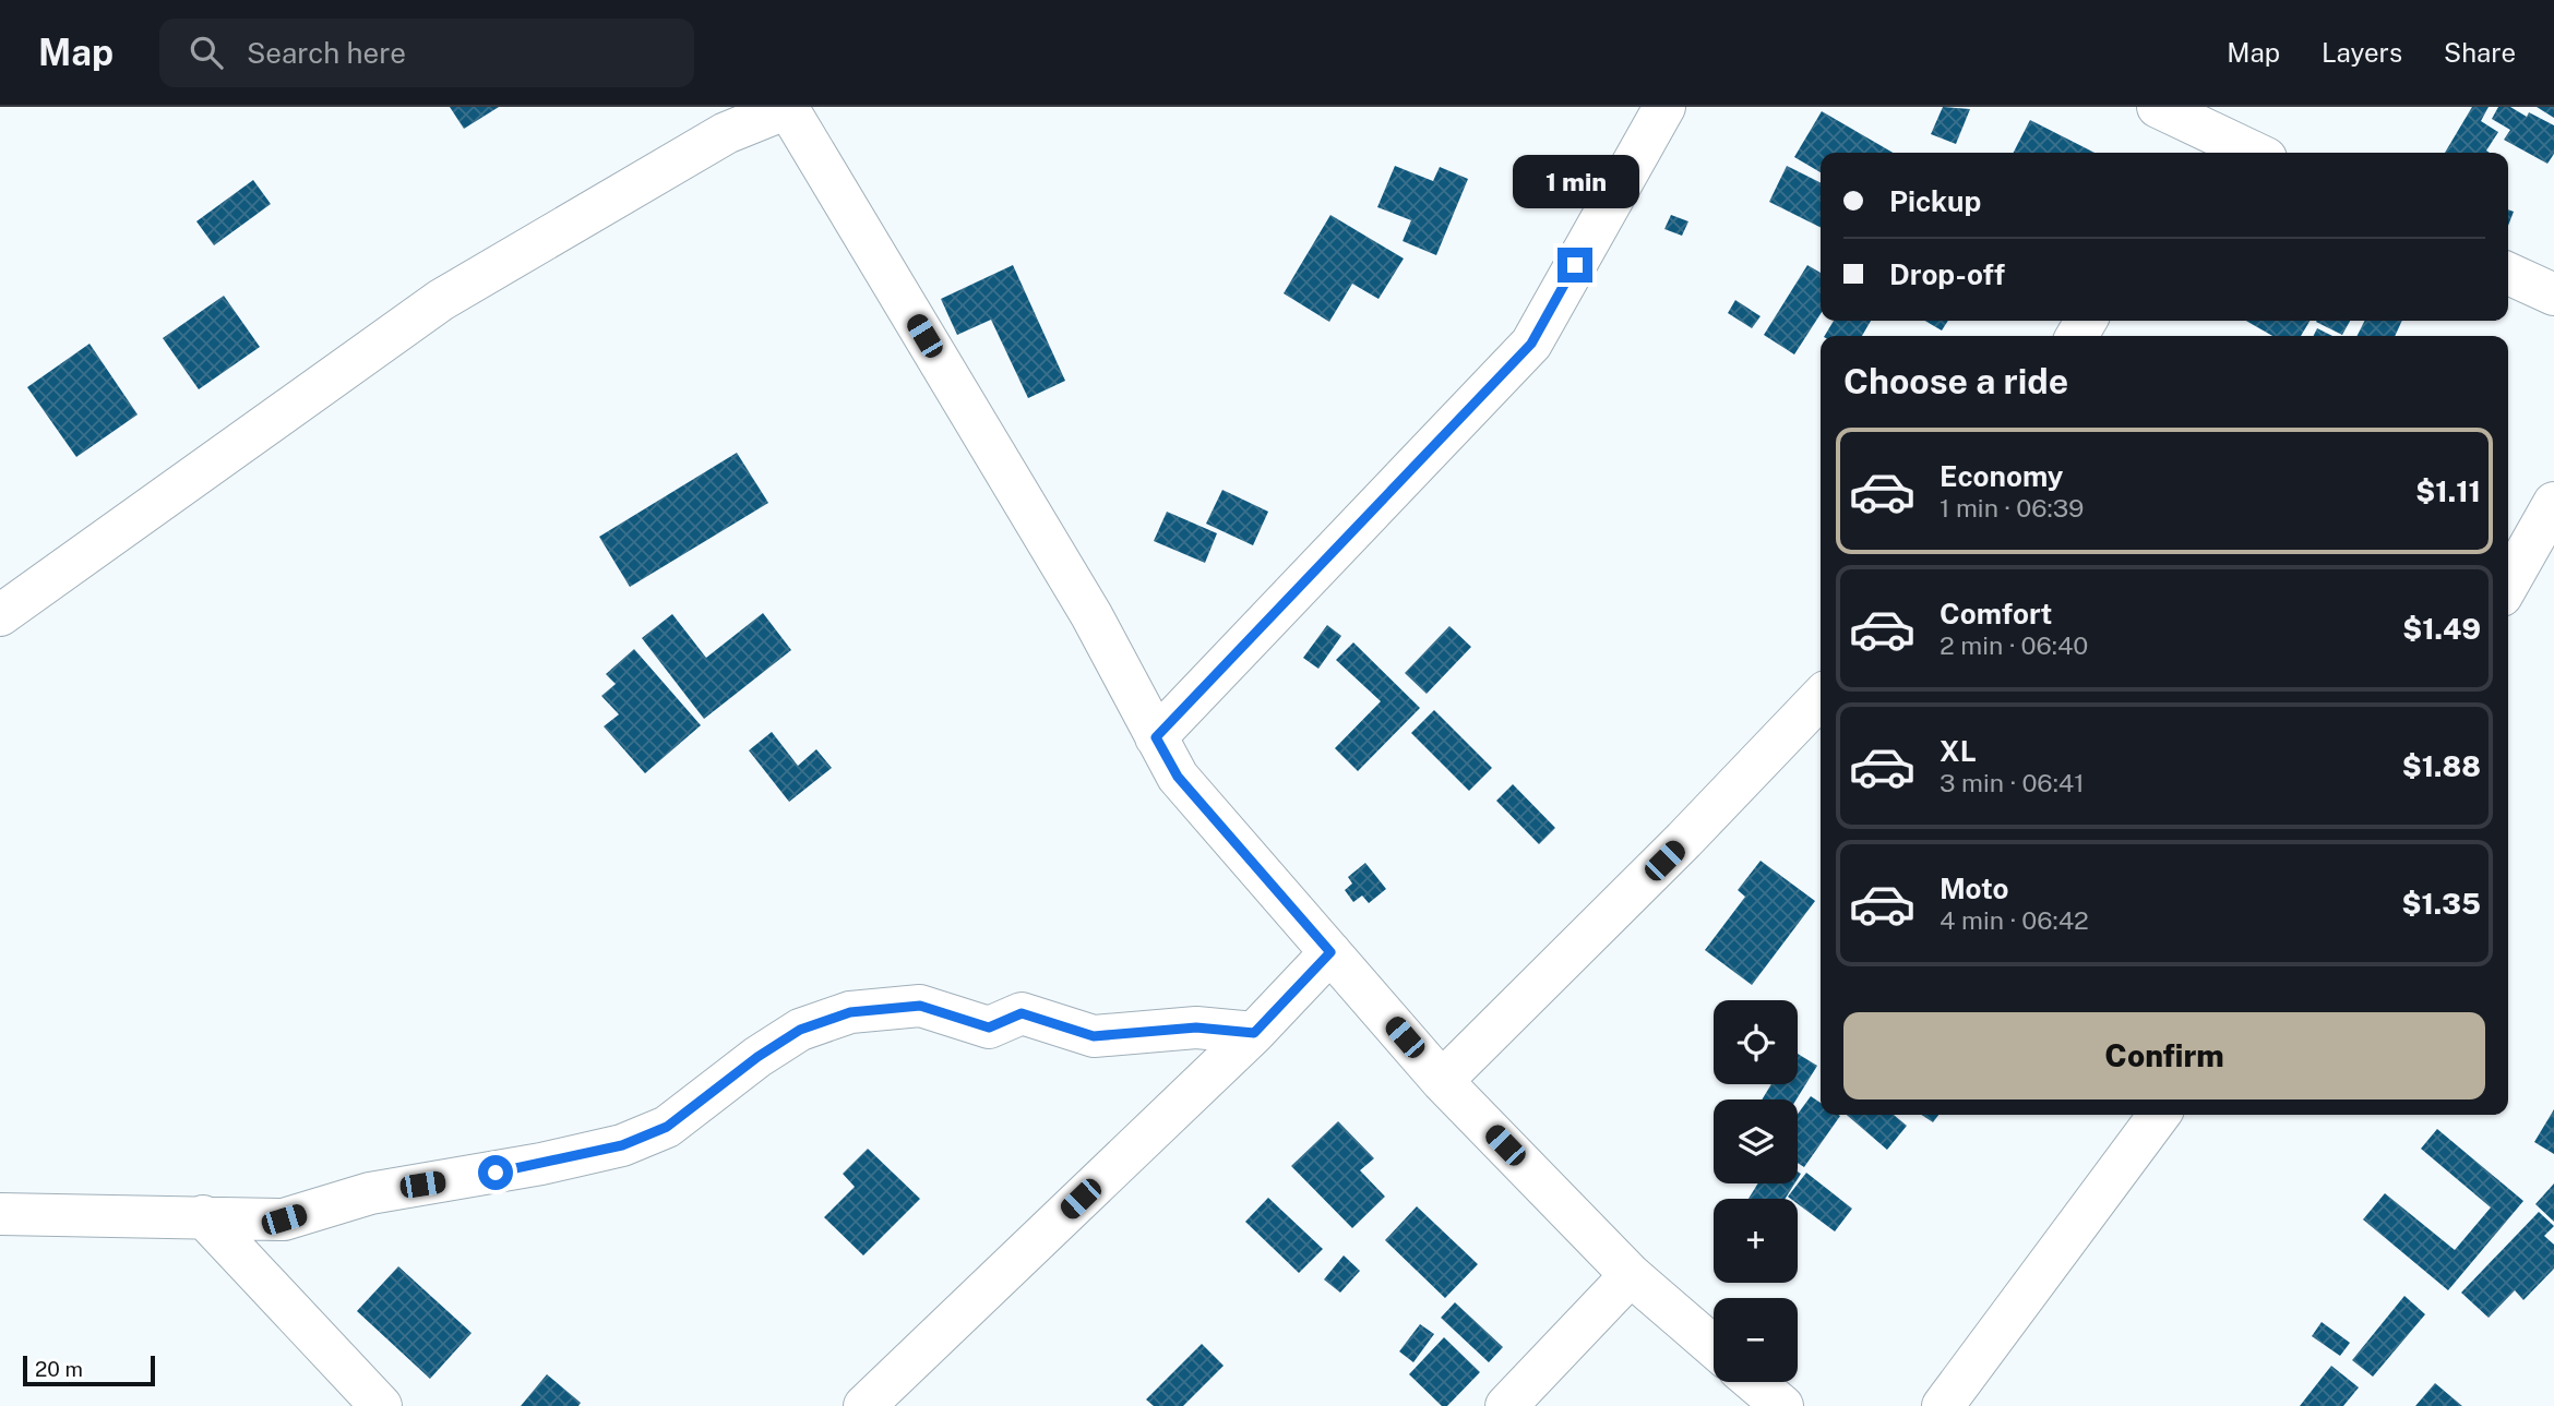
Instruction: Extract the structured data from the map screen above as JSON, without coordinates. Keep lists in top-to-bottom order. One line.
{"scale_bar":"20 m","page":{"header":"Map","search":"Search here","nav":["Map","Layers","Share"],"banner":["Pickup","Drop-off"],"bubble":"1 min","heading":"Choose a ride","list":[{"name":"Economy","note":"1 min · 06:39","value":"$1.11"},{"name":"Comfort","note":"2 min · 06:40","value":"$1.49"},{"name":"XL","note":"3 min · 06:41","value":"$1.88"},{"name":"Moto","note":"4 min · 06:42","value":"$1.35"}],"buttons":"Confirm","map_buttons":["+","−"],"scale":"20 m"}}
